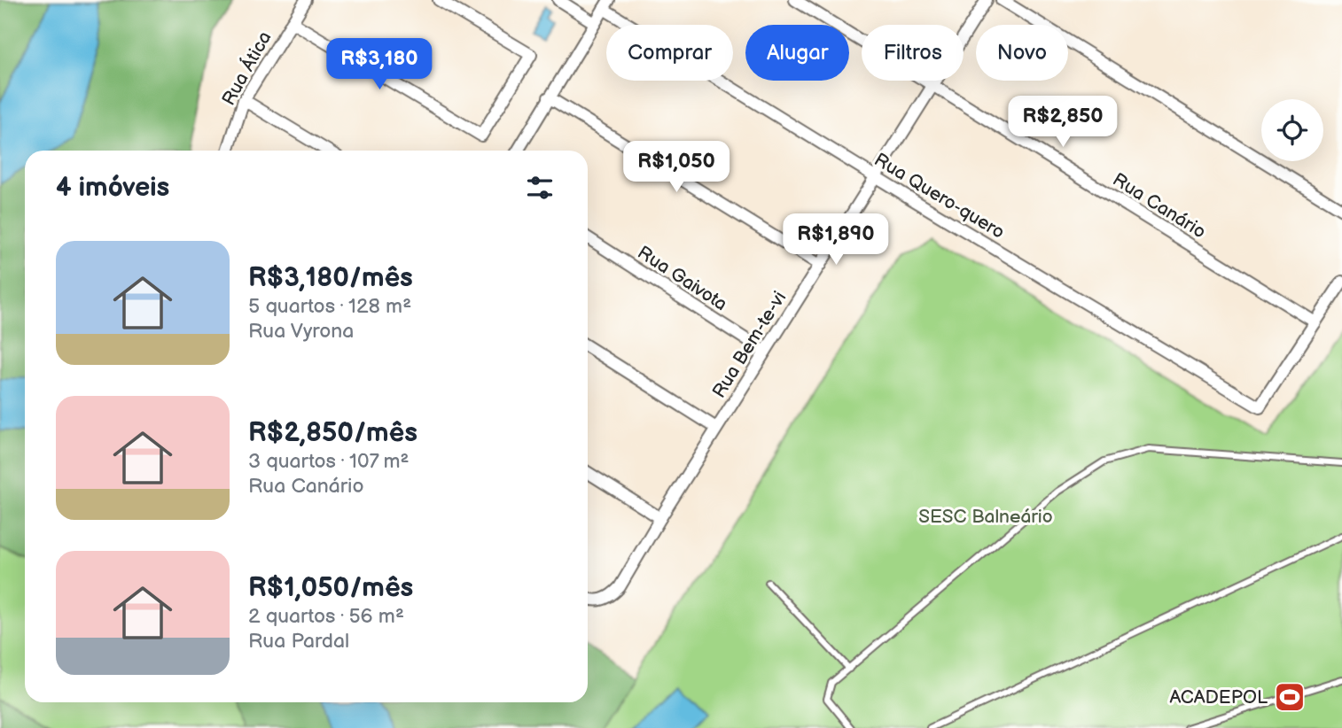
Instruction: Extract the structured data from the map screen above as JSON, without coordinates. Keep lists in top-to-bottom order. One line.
{"streets":{"street":["Rua Ática","Rua Quero-quero","Rua Canário","Rua Gaivota","Rua Bem-te-vi"]},"crossings":[["Rua Quero-quero","Rua Canário"],["Rua Quero-quero","Rua Bem-te-vi"],["Rua Canário","Rua Bem-te-vi"],["Rua Gaivota","Rua Bem-te-vi"]],"parks":["SESC Balneário"],"places":{"sports":["ACADEPOL"]},"page":{"chip":["Comprar","Alugar","Filtros","Novo"],"price":["R$3,180","R$2,850","R$1,050","R$1,890"],"heading":"4 imóveis","list":[{"name":"R$3,180/mês","note":"5 quartos · 128 m² · Rua Vyrona"},{"name":"R$2,850/mês","note":"3 quartos · 107 m² · Rua Canário"},{"name":"R$1,050/mês","note":"2 quartos · 56 m² · Rua Pardal"}]}}
